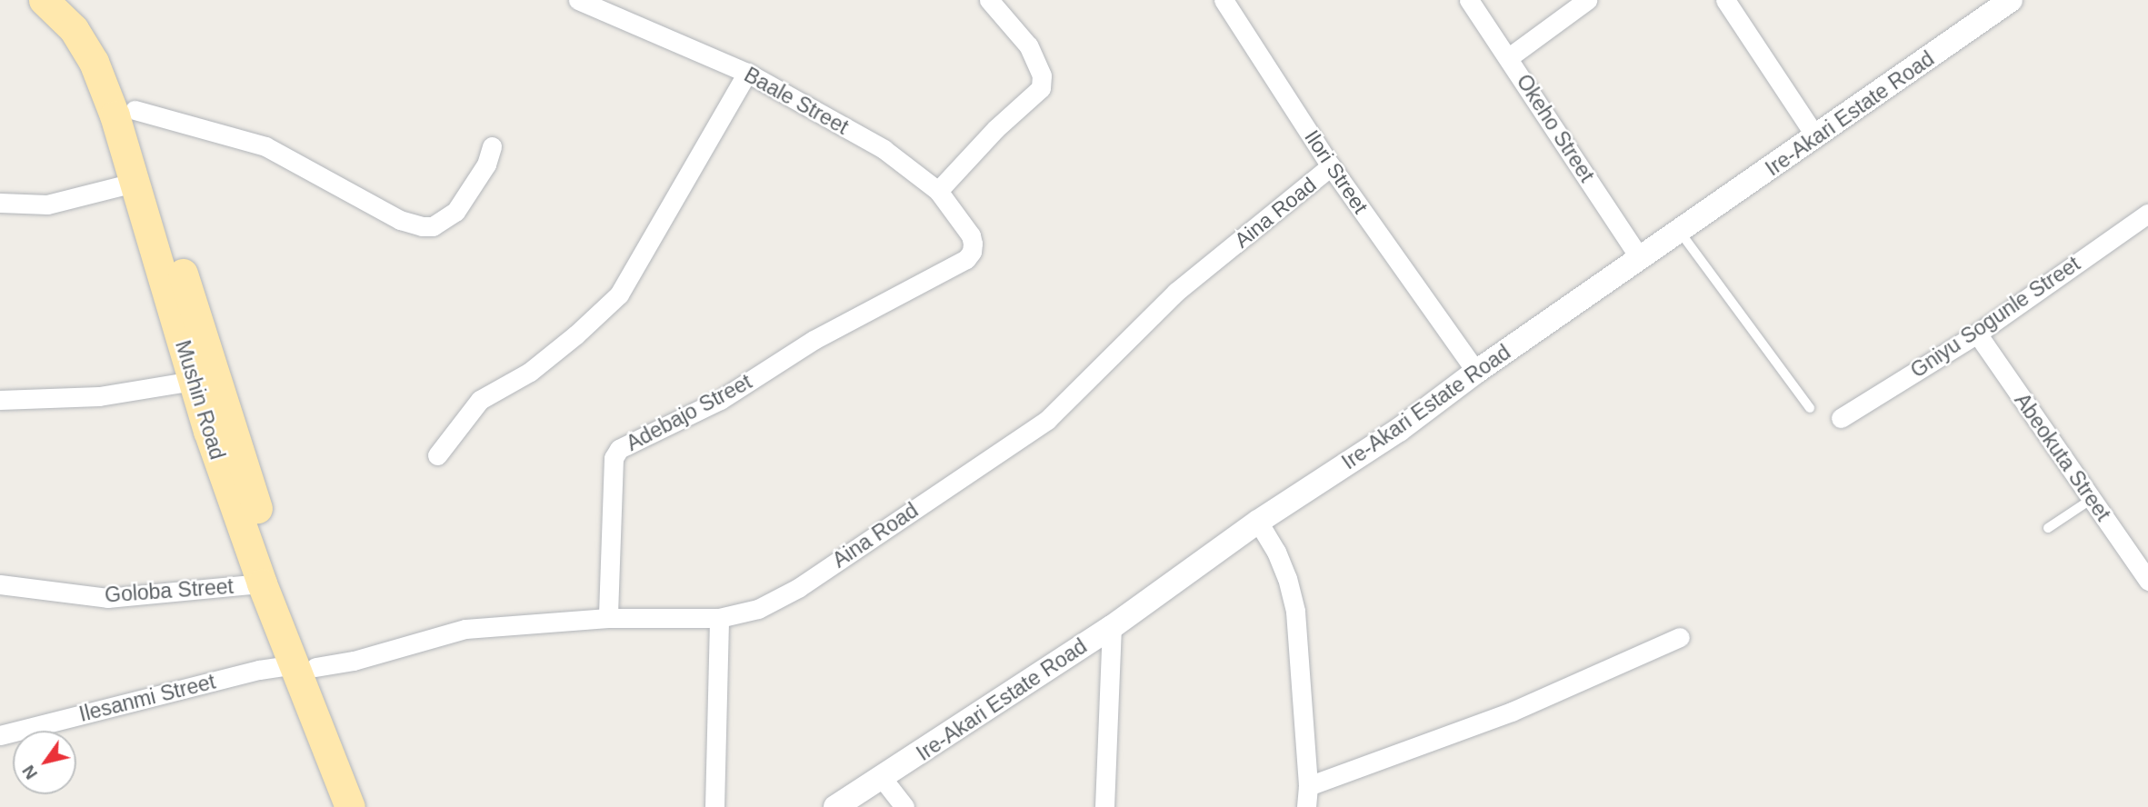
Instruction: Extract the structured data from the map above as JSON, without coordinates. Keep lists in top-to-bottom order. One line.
{"streets":{"main road":["Mushin Road"],"street":["Baale Street","Ire-Akari Estate Road","Okeho Street","Ilori Street","Aina Road","Gniyu Sogunle Street","Adebajo Street","Abeokuta Street","Goloba Street","Ilesanmi Street"]},"crossings":[["Baale Street","Adebajo Street"],["Ire-Akari Estate Road","Okeho Street"],["Ire-Akari Estate Road","Ilori Street"],["Ilori Street","Aina Road"],["Aina Road","Mushin Road"],["Aina Road","Adebajo Street"],["Aina Road","Ilesanmi Street"],["Gniyu Sogunle Street","Abeokuta Street"],["Mushin Road","Goloba Street"],["Mushin Road","Ilesanmi Street"]],"north":"bottom left"}
